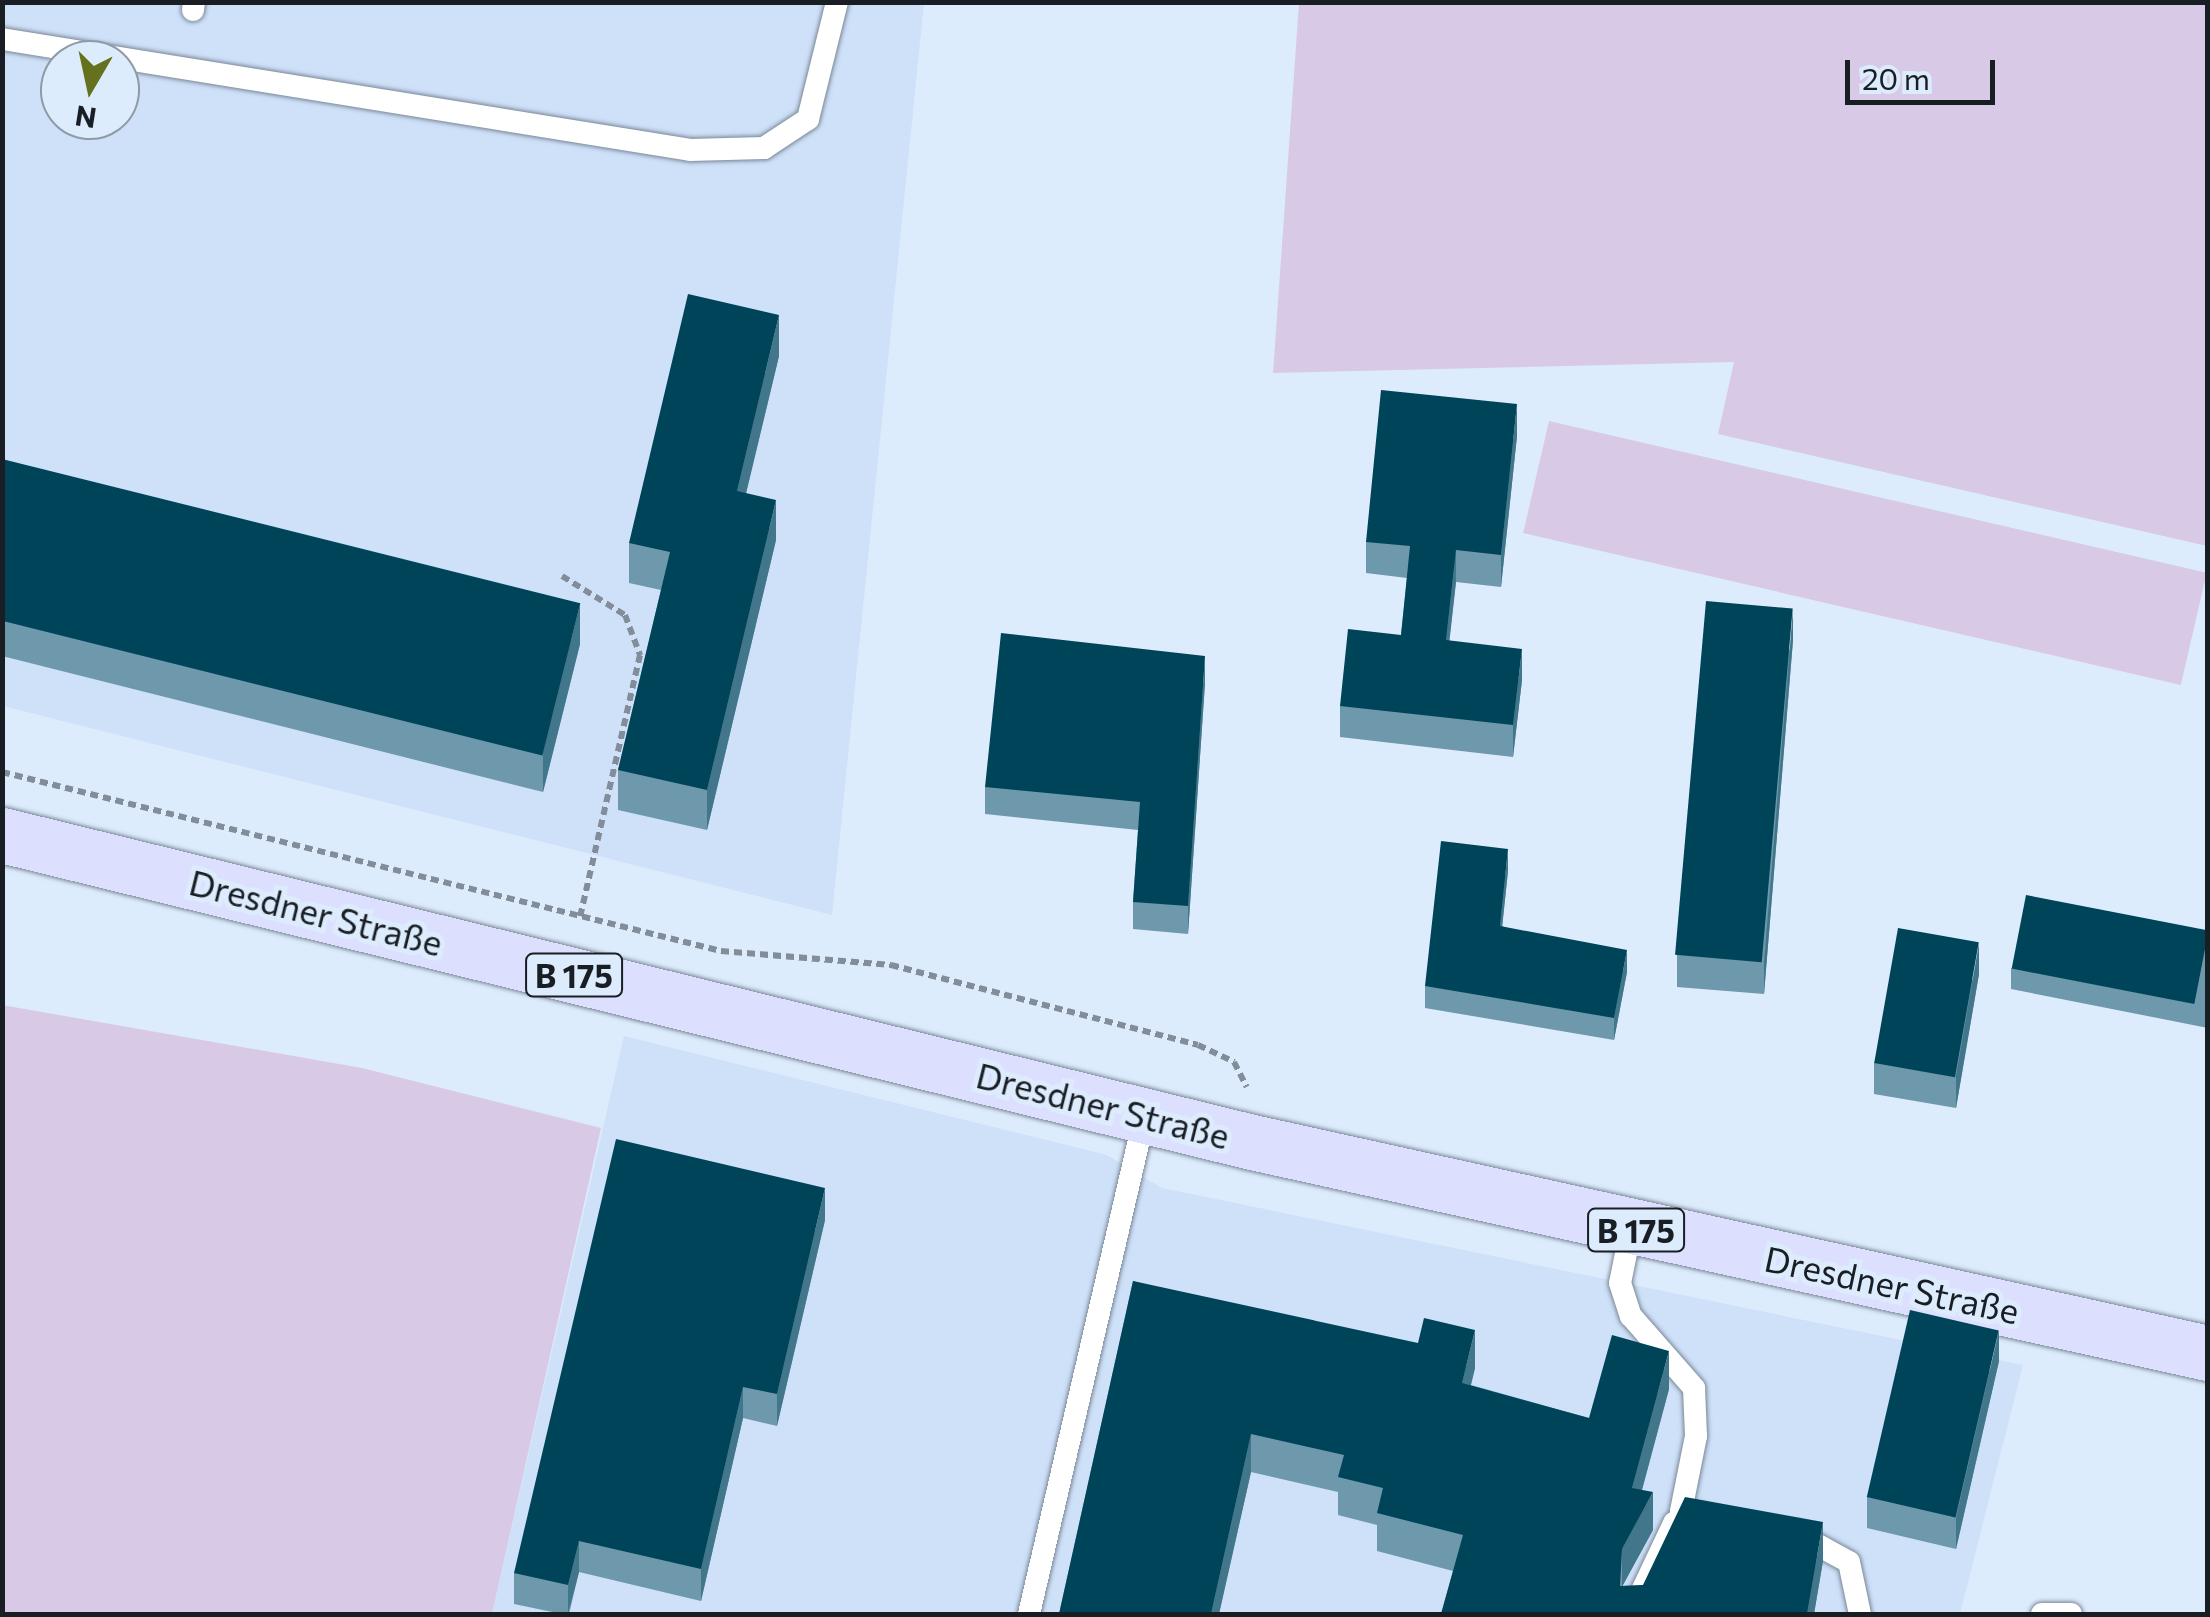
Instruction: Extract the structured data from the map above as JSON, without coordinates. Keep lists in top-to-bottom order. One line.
{"streets":{"main road":["Dresdner Straße","B 175"]},"scale_bar":"20 m","north":"bottom"}
